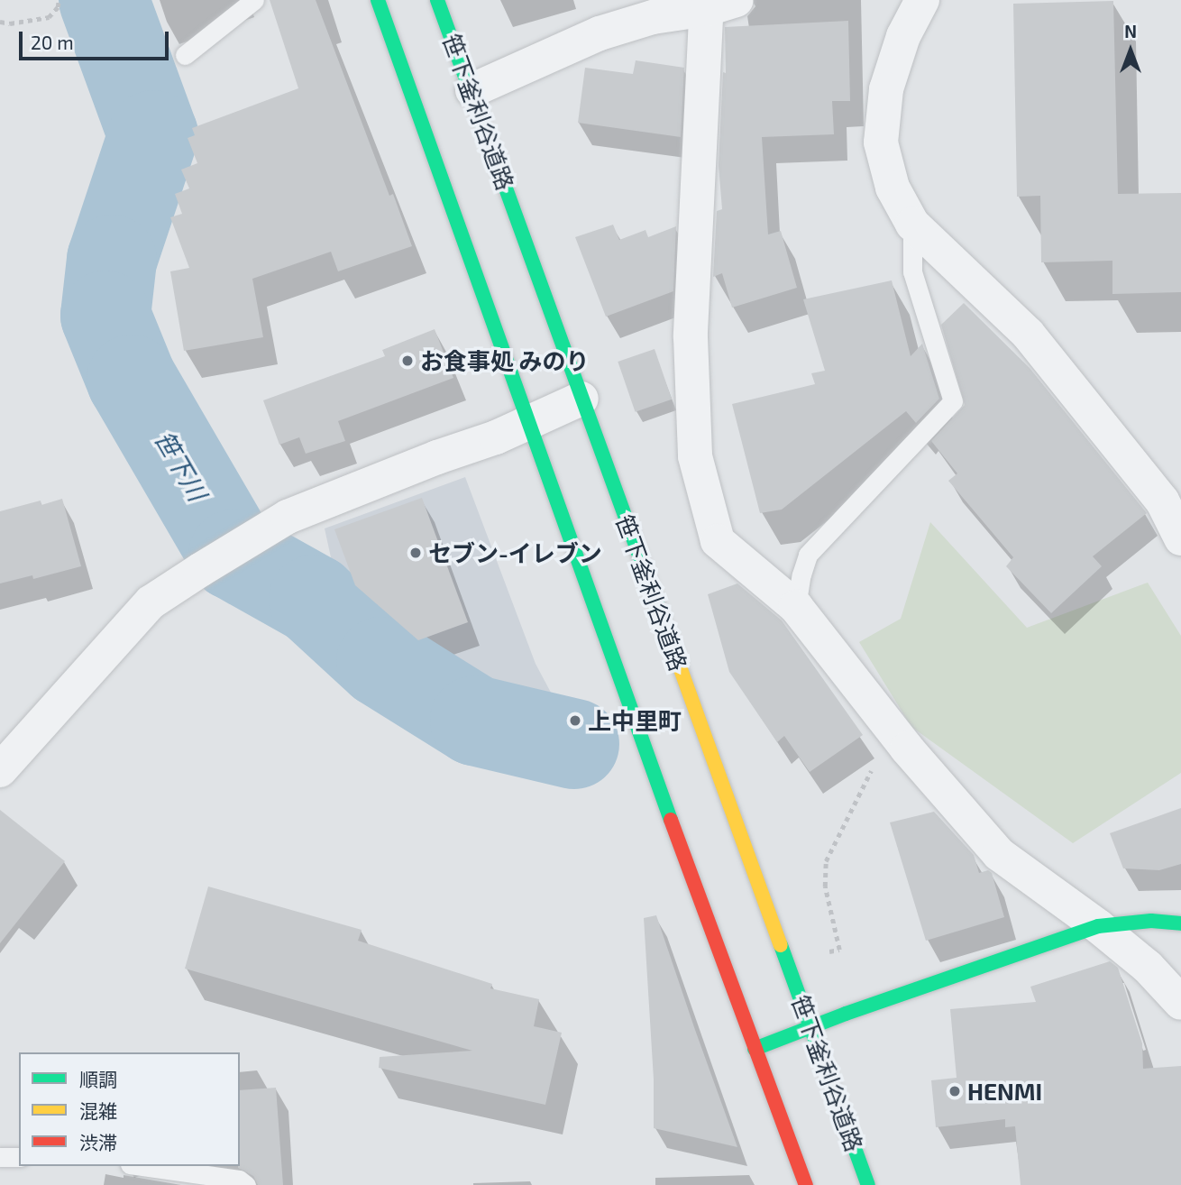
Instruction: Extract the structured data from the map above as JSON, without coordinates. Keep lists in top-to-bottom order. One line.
{"streets":{"street":["笹下釜利谷道路"]},"water":["笹下川"],"places":["お食事処 みのり","セブン-イレブン","上中里町","HENMI"],"legend":["順調","混雑","渋滞"],"scale_bar":"20 m","north":"top"}
